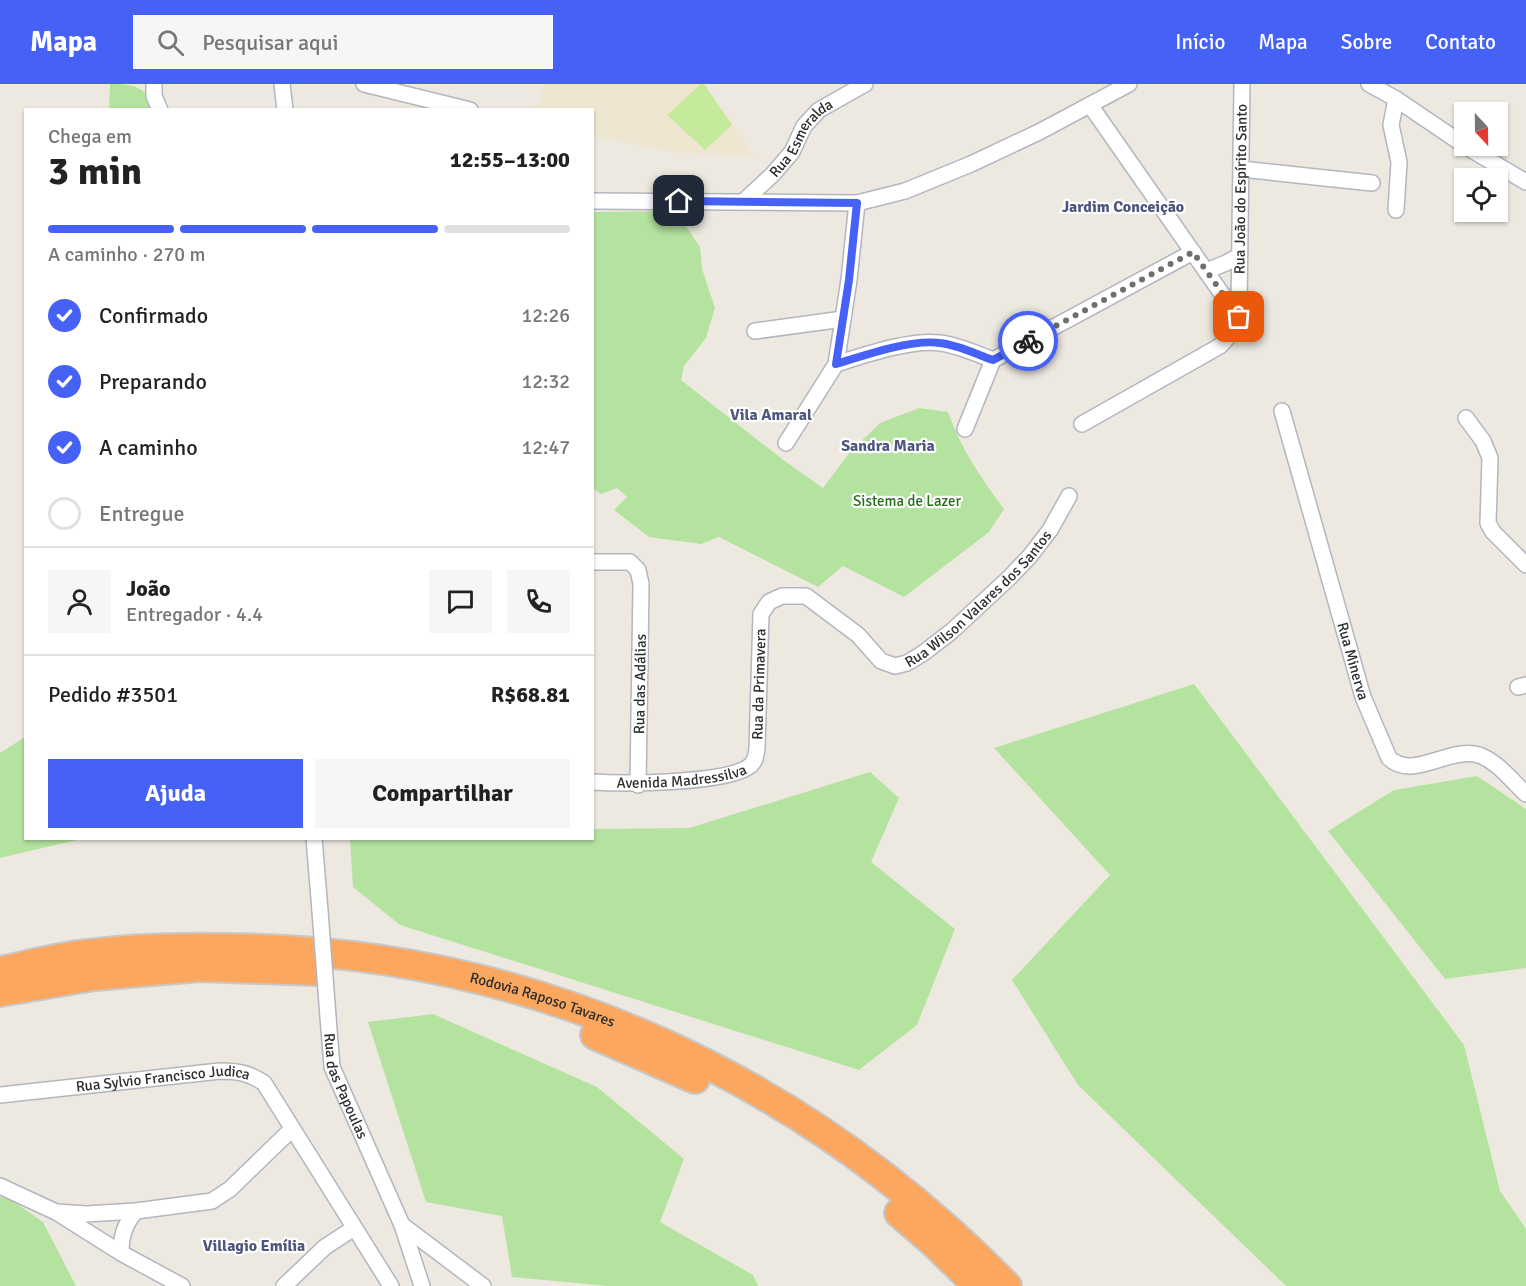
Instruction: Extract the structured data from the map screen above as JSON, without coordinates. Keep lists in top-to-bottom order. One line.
{"streets":{"highway":["Rodovia Raposo Tavares"],"street":["Rua Esmeralda","Rua João do Espírito Santo","Rua Wilson Valares dos Santos","Rua Minerva","Rua das Adálias","Rua da Primavera","Avenida Madressilva","Rua Sylvio Francisco Judica","Rua das Papoulas"]},"crossings":[["Rua Wilson Valares dos Santos","Rua da Primavera"],["Rua das Adálias","Avenida Madressilva"],["Rua da Primavera","Avenida Madressilva"]],"districts":["Jardim Conceição","Vila Amaral","Sandra Maria","Villagio Emília"],"parks":["Sistema de Lazer"],"north":"bottom","page":{"header":"Mapa","search":"Pesquisar aqui","nav":["Início","Mapa","Sobre","Contato"],"heading":["3 min","Chega em","12:55–13:00"],"panel":["João","Entregador · 4.4","Pedido #3501","R$68.81"],"bar":"A caminho · 270 m","list":[["Confirmado","12:26"],["Preparando","12:32"],["A caminho","12:47"],"Entregue"],"buttons":["Ajuda","Compartilhar"]}}
